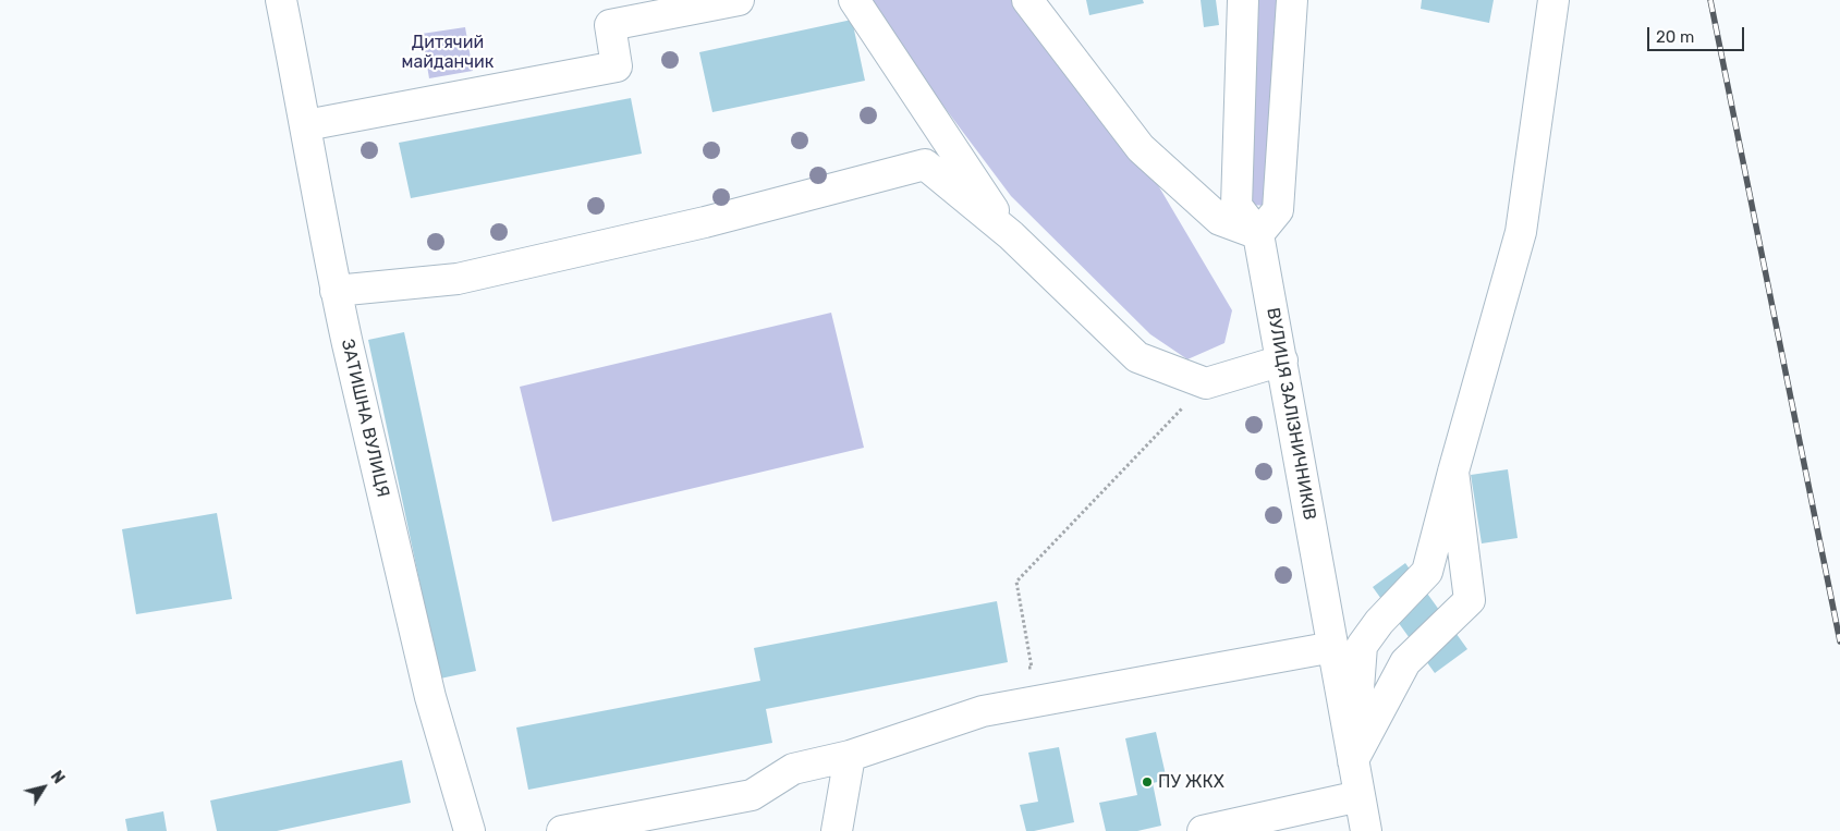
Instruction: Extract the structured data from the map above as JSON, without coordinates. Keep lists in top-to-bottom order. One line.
{"streets":{"street":["ВУЛИЦЯ ЗАЛІЗНИЧНИКІВ","ЗАТИШНА ВУЛИЦЯ"]},"parks":["Дитячий майданчик"],"places":["ПУ ЖКХ"],"scale_bar":"20 m","north":"top right"}
